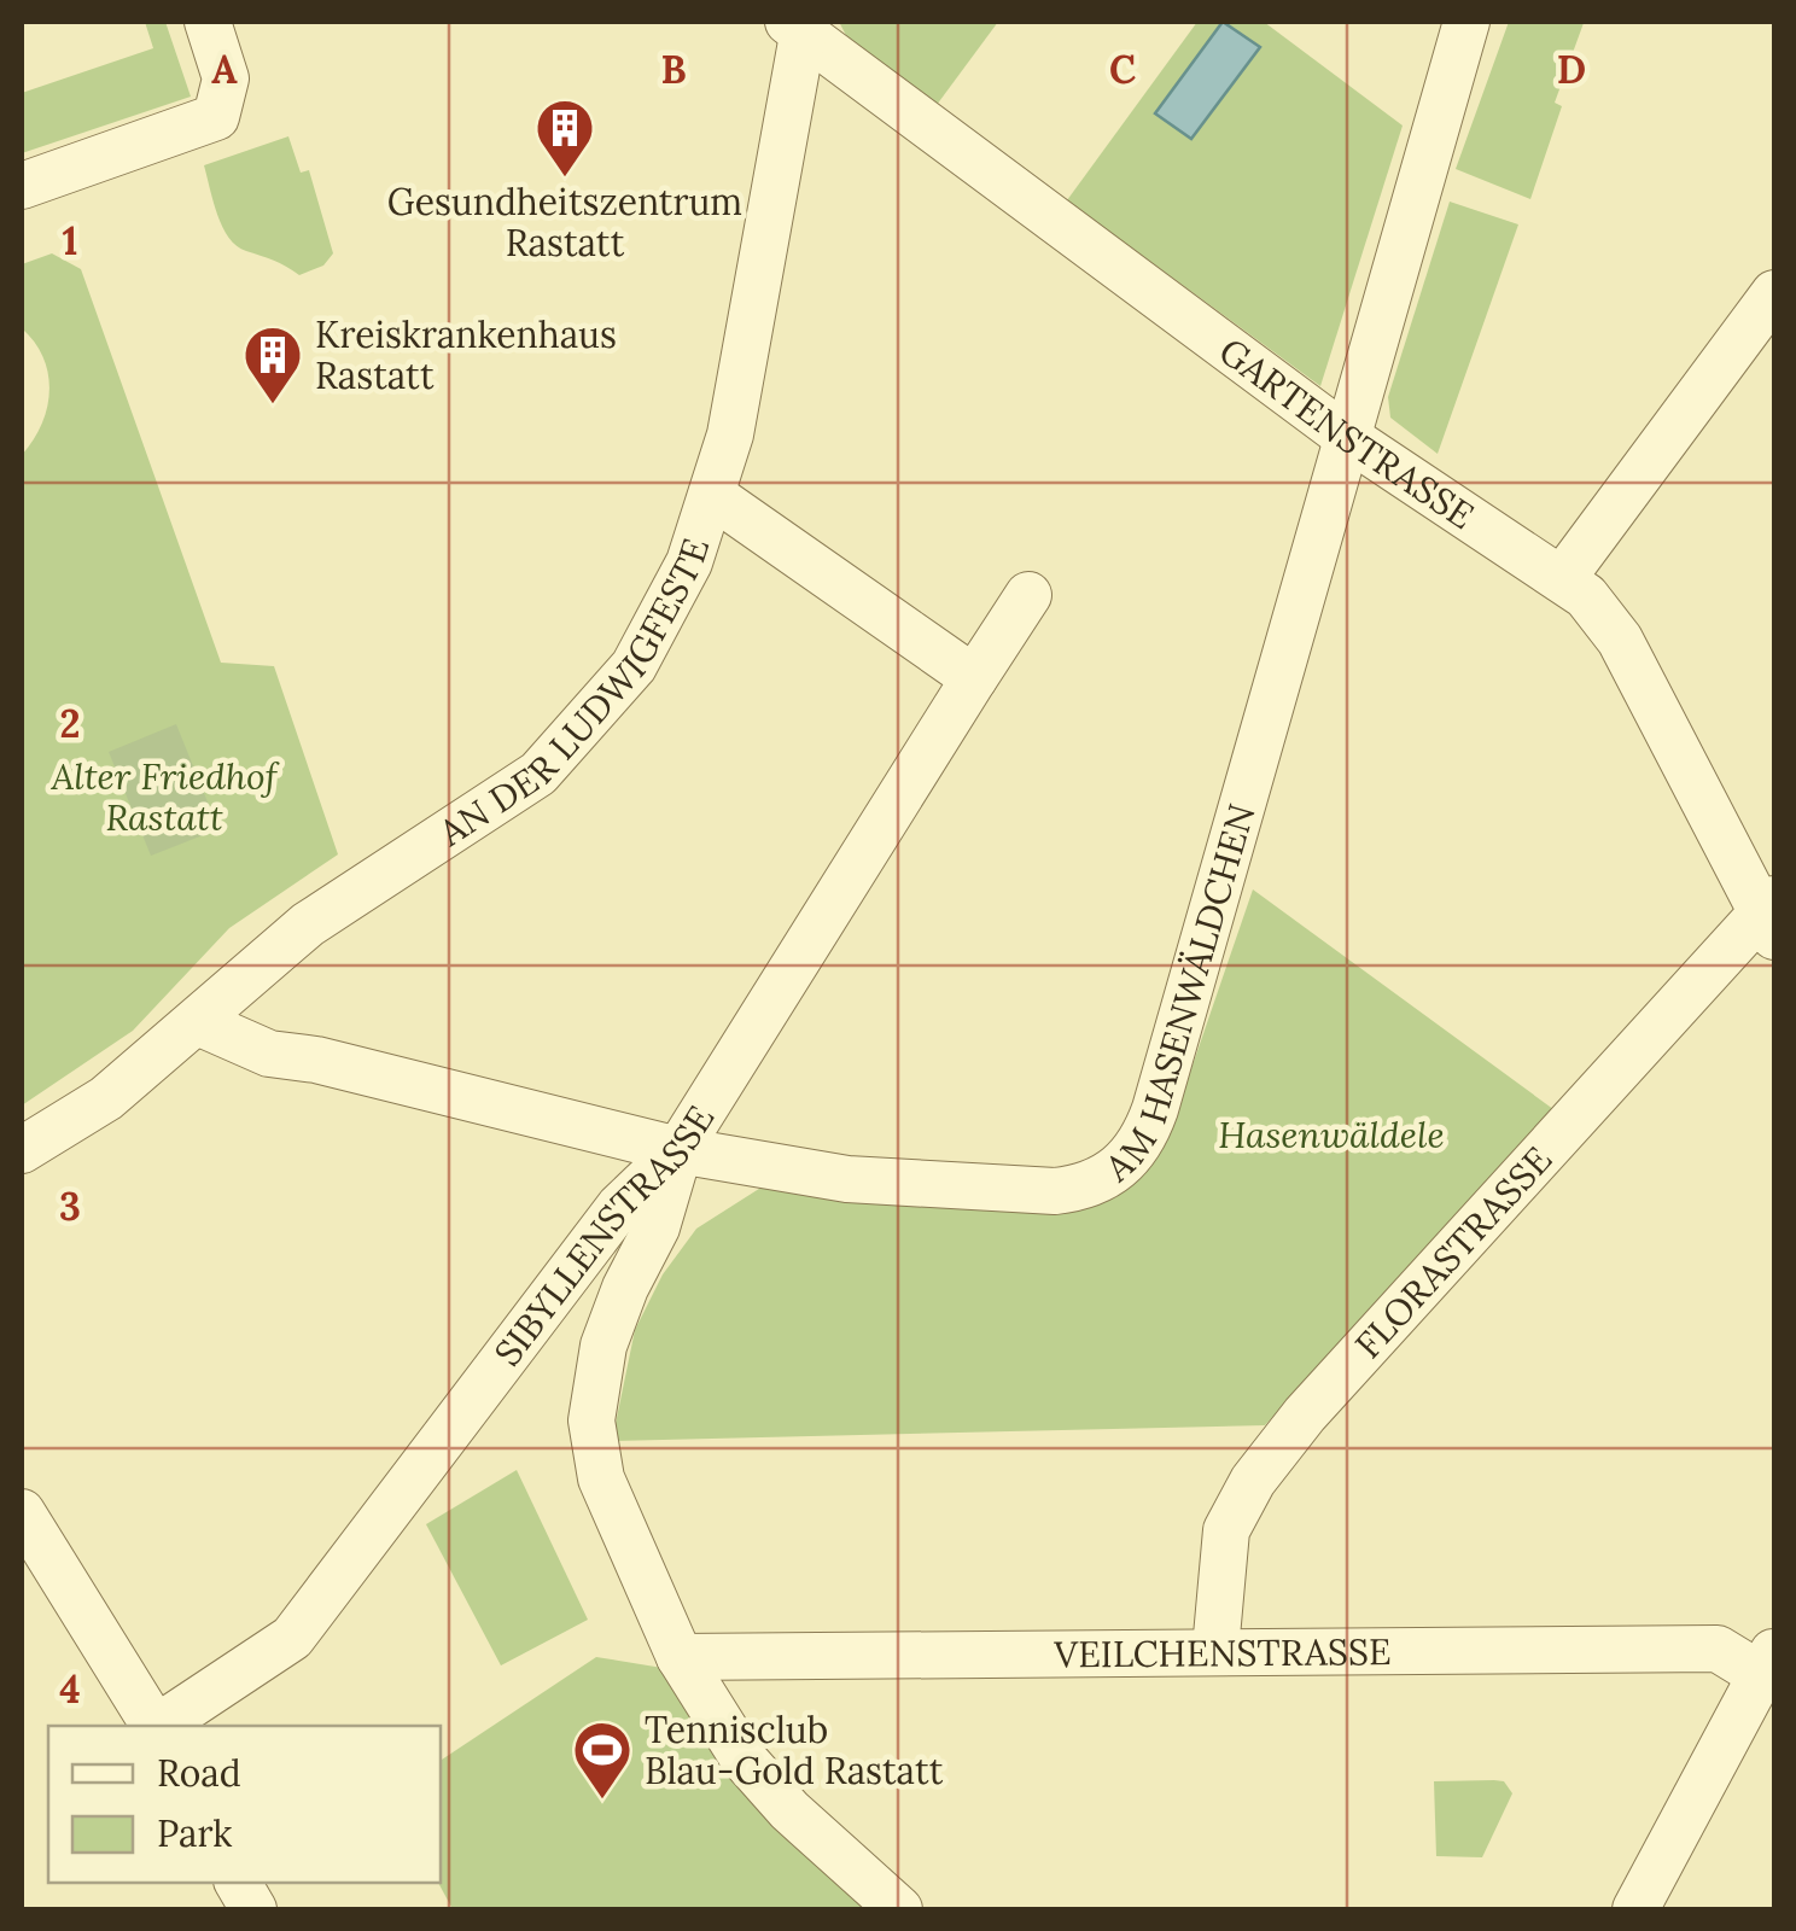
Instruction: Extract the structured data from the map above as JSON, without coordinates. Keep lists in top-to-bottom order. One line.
{"streets":{"street":["GARTENSTRASSE","AN DER LUDWIGFESTE","AM HASENWÄLDCHEN","SIBYLLENSTRASSE","FLORASTRASSE","VEILCHENSTRASSE"]},"crossings":[["GARTENSTRASSE","AN DER LUDWIGFESTE"],["GARTENSTRASSE","AM HASENWÄLDCHEN"],["GARTENSTRASSE","FLORASTRASSE"],["AN DER LUDWIGFESTE","AM HASENWÄLDCHEN"],["AM HASENWÄLDCHEN","SIBYLLENSTRASSE"],["FLORASTRASSE","VEILCHENSTRASSE"]],"parks":["Alter Friedhof Rastatt","Hasenwäldele"],"places":{"building":["Gesundheitszentrum Rastatt","Kreiskrankenhaus Rastatt"],"sports":["Tennisclub Blau-Gold Rastatt"]},"legend":["Road","Park"],"grid":{"columns":["A","B","C","D"],"rows":["1","2","3","4"]}}
